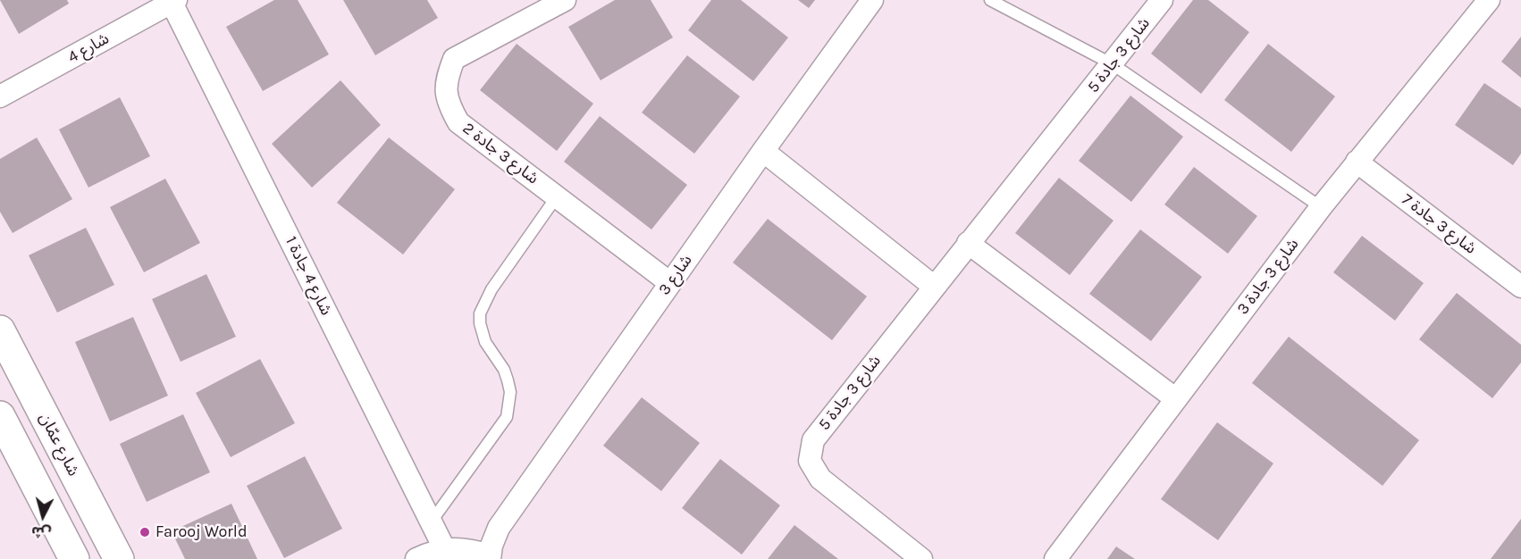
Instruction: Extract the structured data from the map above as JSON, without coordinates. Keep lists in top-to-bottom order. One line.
{"streets":{"main road":["شارع عمّان"],"street":["شارع 4","شارع 3 جادة 5","شارع 3 جادة 2","شارع 3 جادة 7","شارع 3","شارع 4 جادة 1","شارع 3 جادة 3"]},"crossings":[["شارع 4","شارع 4 جادة 1"],["شارع 3 جادة 2","شارع 3"],["شارع 3 جادة 7","شارع 3 جادة 3"]],"places":["Farooj World"],"north":"bottom"}
